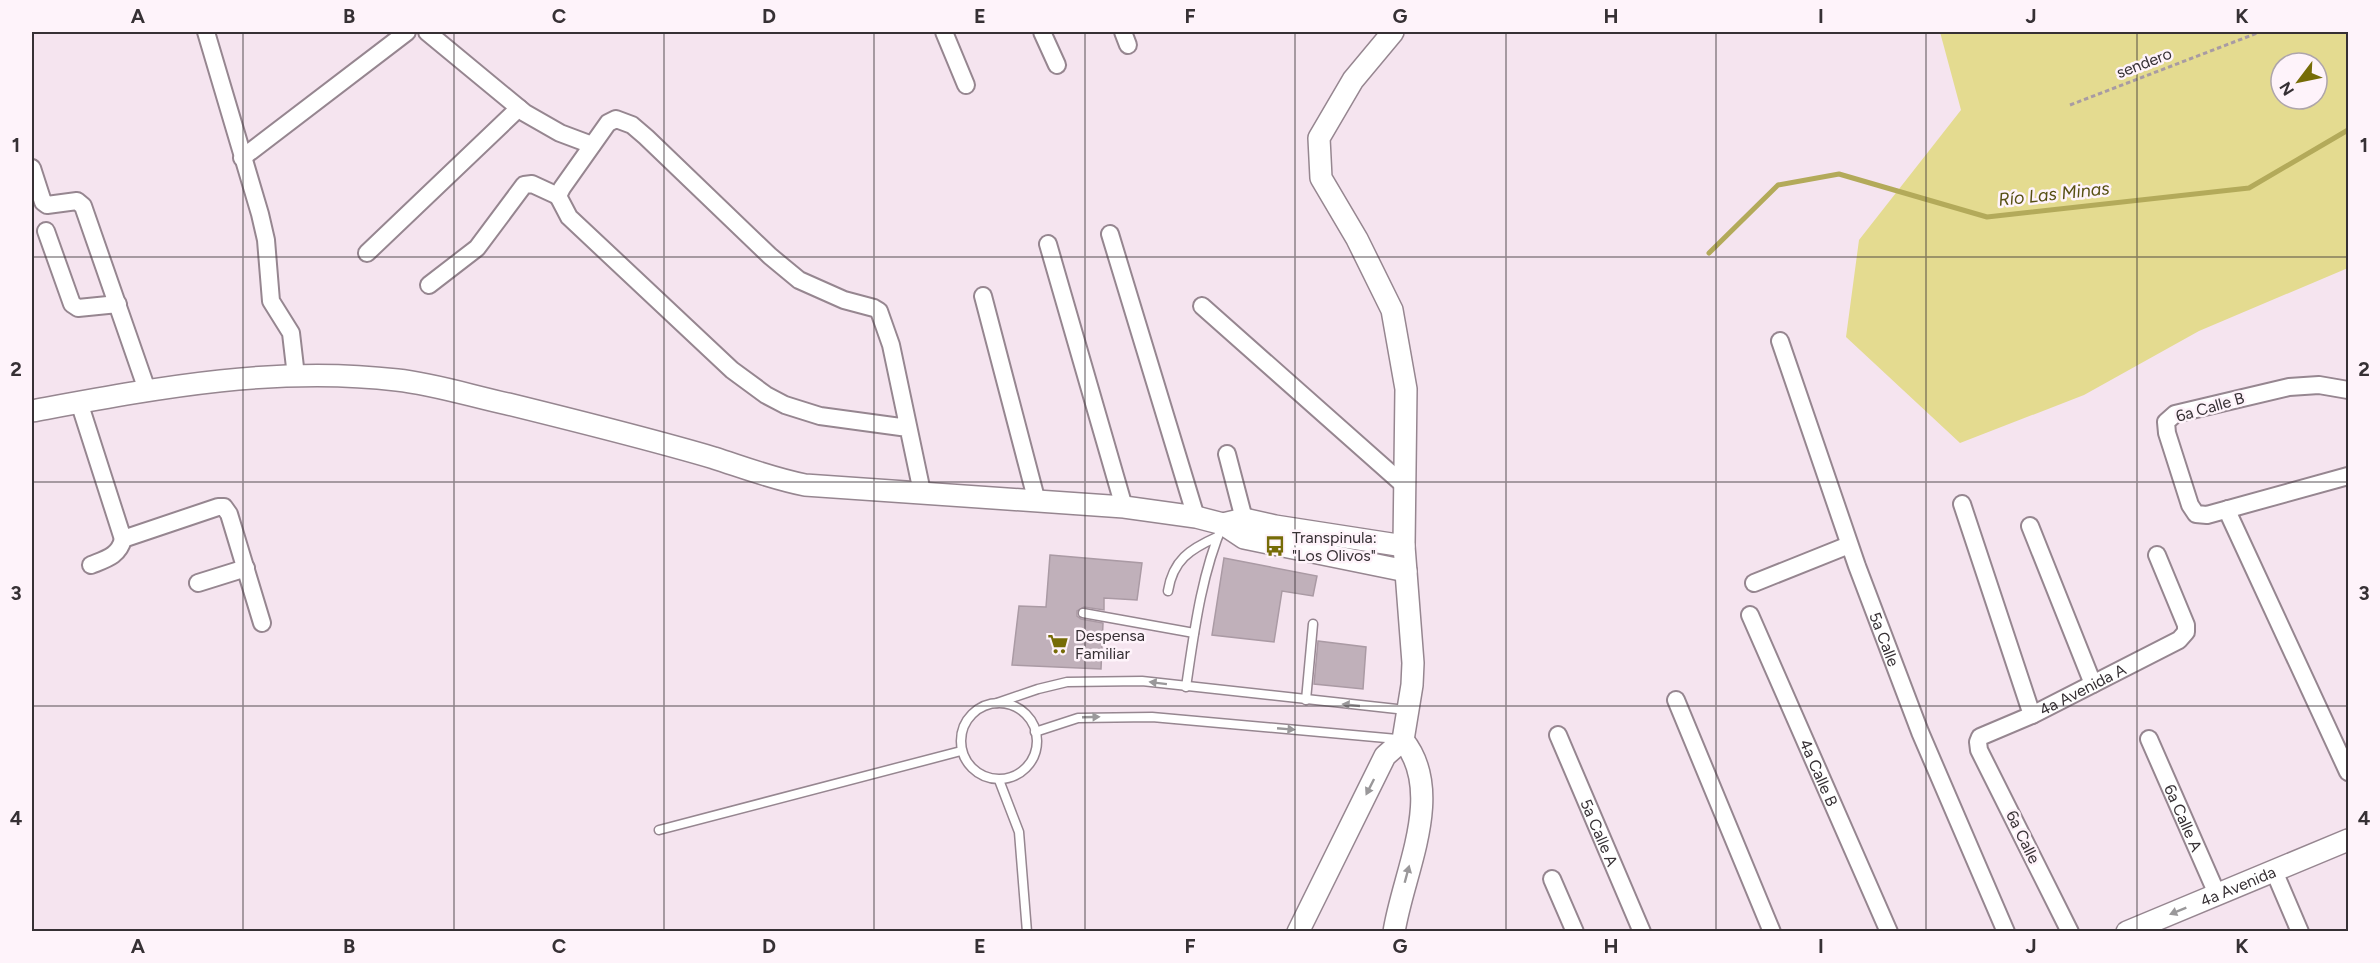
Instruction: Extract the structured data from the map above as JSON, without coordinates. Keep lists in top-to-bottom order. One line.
{"streets":{"street":["6a Calle B","5a Calle","4a Avenida A","4a Calle B","6a Calle A","5a Calle A","6a Calle","4a Avenida"],"path":["sendero"]},"crossings":[["4a Avenida A","6a Calle"],["6a Calle A","4a Avenida"]],"one_way":["4a Avenida"],"water":["Río Las Minas"],"places":{"bus stop":["Transpinula: \"Los Olivos\""],"supermarket":["Despensa Familiar"]},"north":"bottom left","grid":{"columns":["A","B","C","D","E","F","G","H","I","J","K"],"rows":["1","2","3","4"]}}
